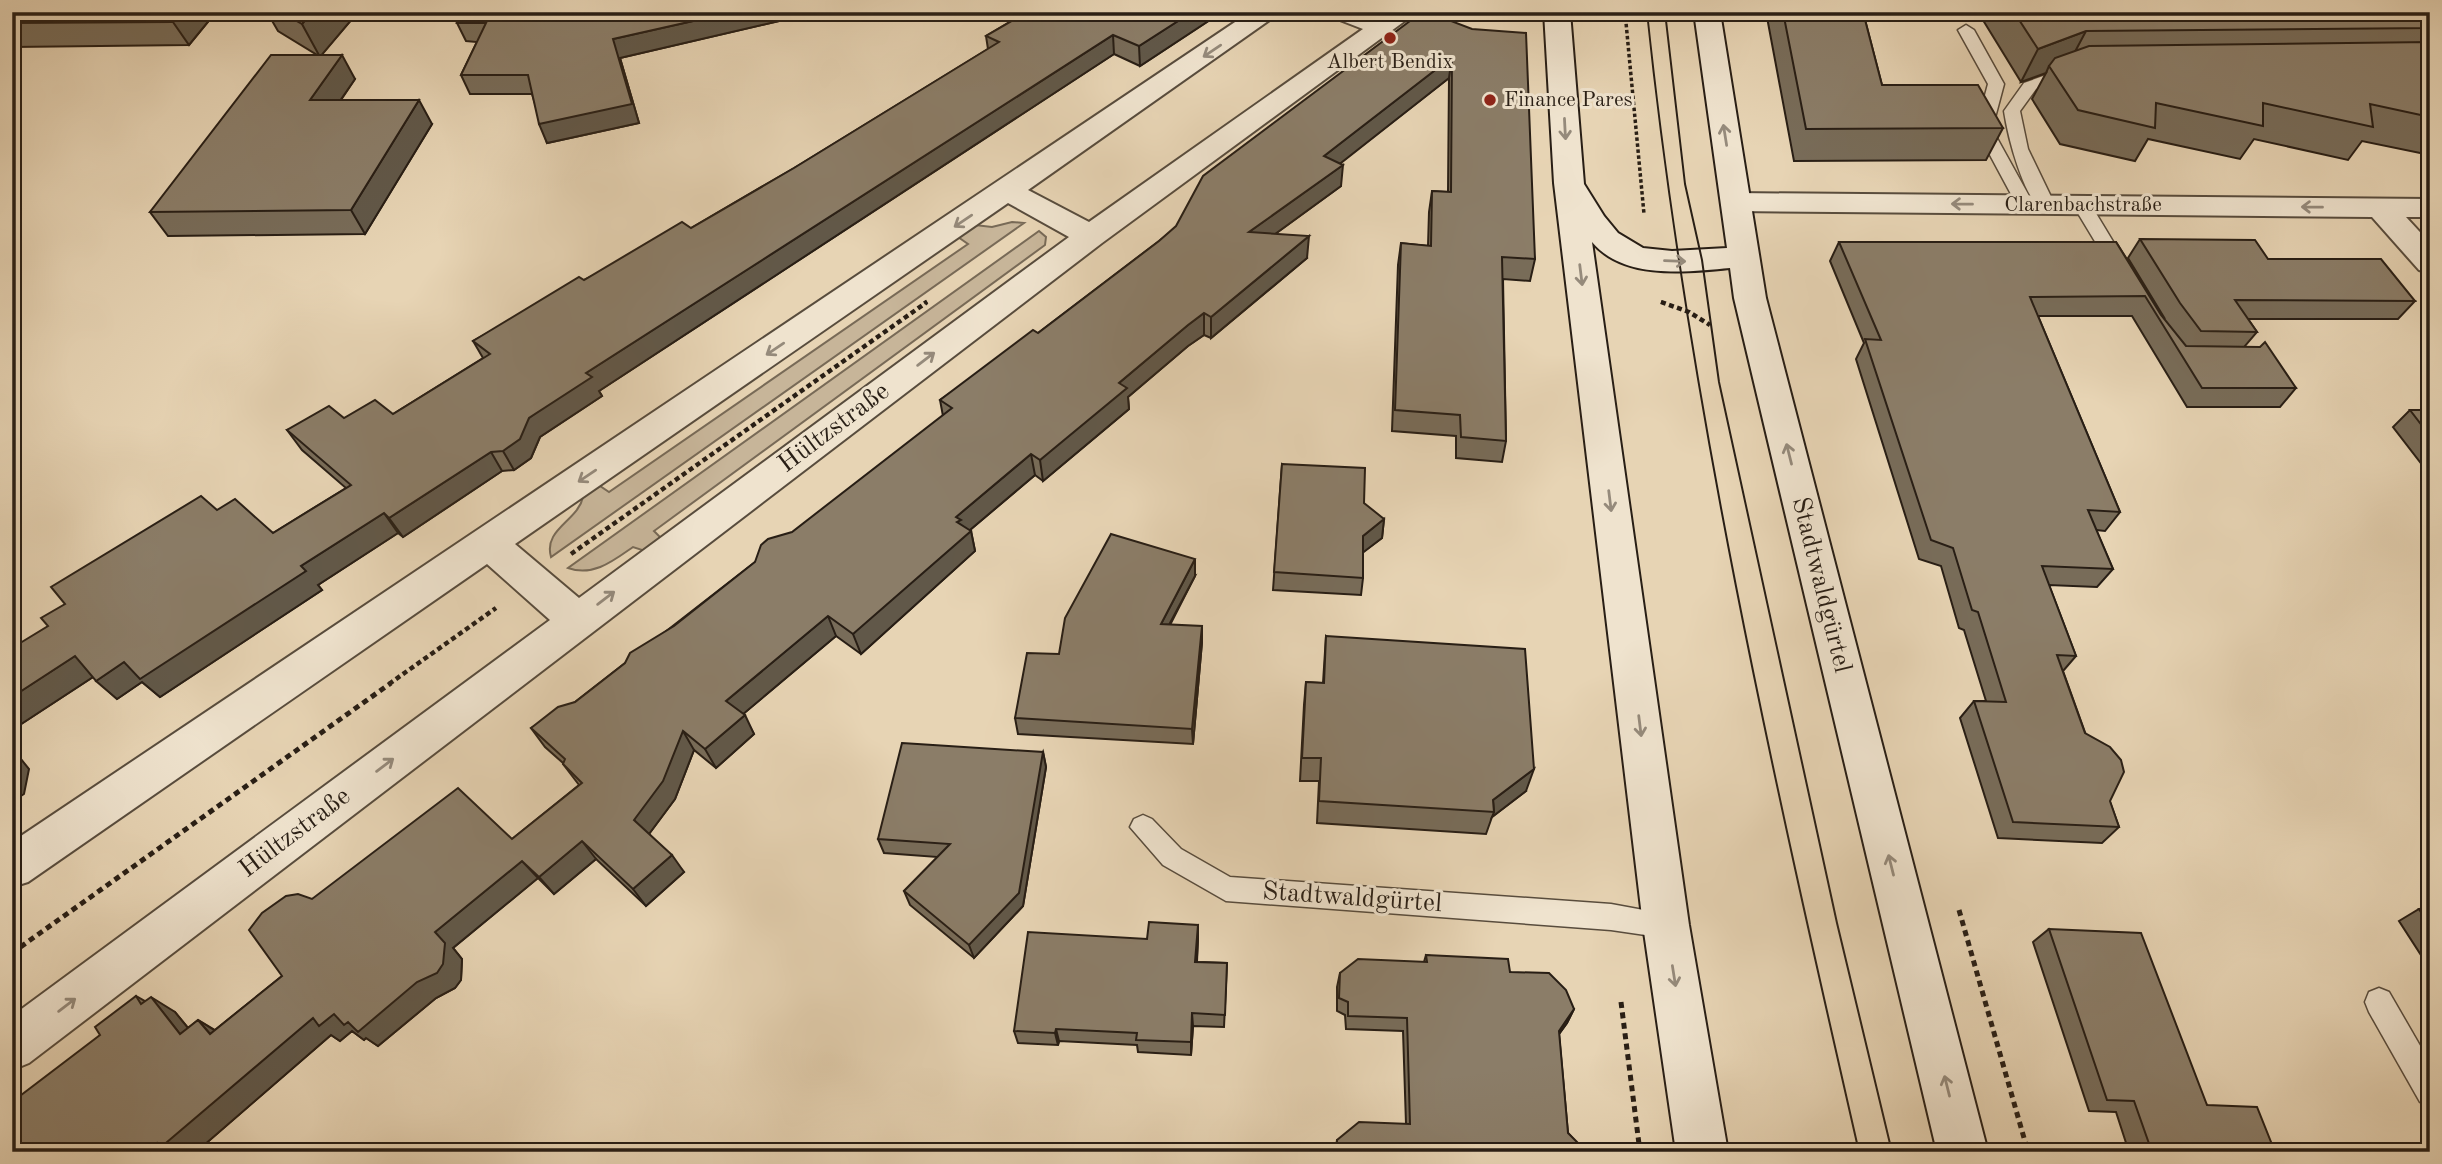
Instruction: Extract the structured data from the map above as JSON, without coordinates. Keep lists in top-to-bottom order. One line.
{"streets":{"street":["Clarenbachstraße","Hültzstraße","Stadtwaldgürtel"]},"crossings":[["Clarenbachstraße","Stadtwaldgürtel"]],"one_way":["Clarenbachstraße"],"places":["Albert Bendix","Finance Pares"]}
